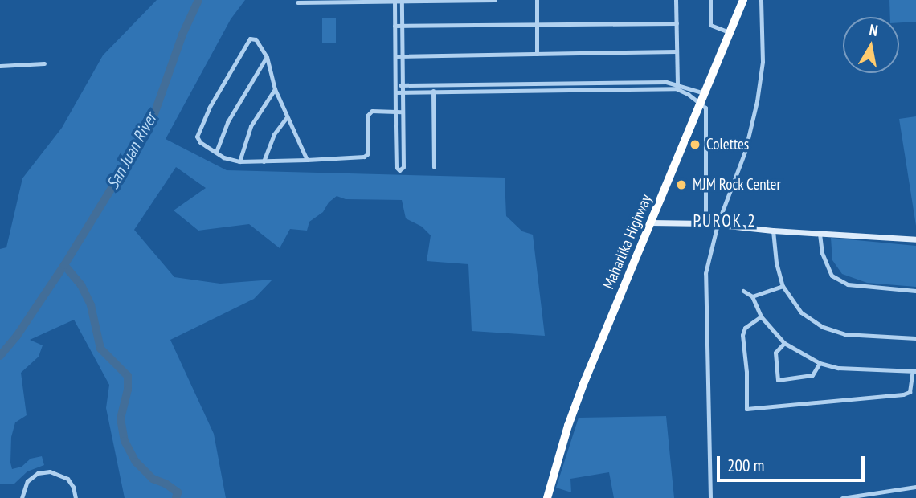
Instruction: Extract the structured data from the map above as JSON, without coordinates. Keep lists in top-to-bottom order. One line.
{"streets":{"highway":["Maharlika Highway"]},"districts":["PUROK 2"],"water":["San Juan River"],"places":["Colettes","MJM Rock Center"],"scale_bar":"200 m","north":"top"}
